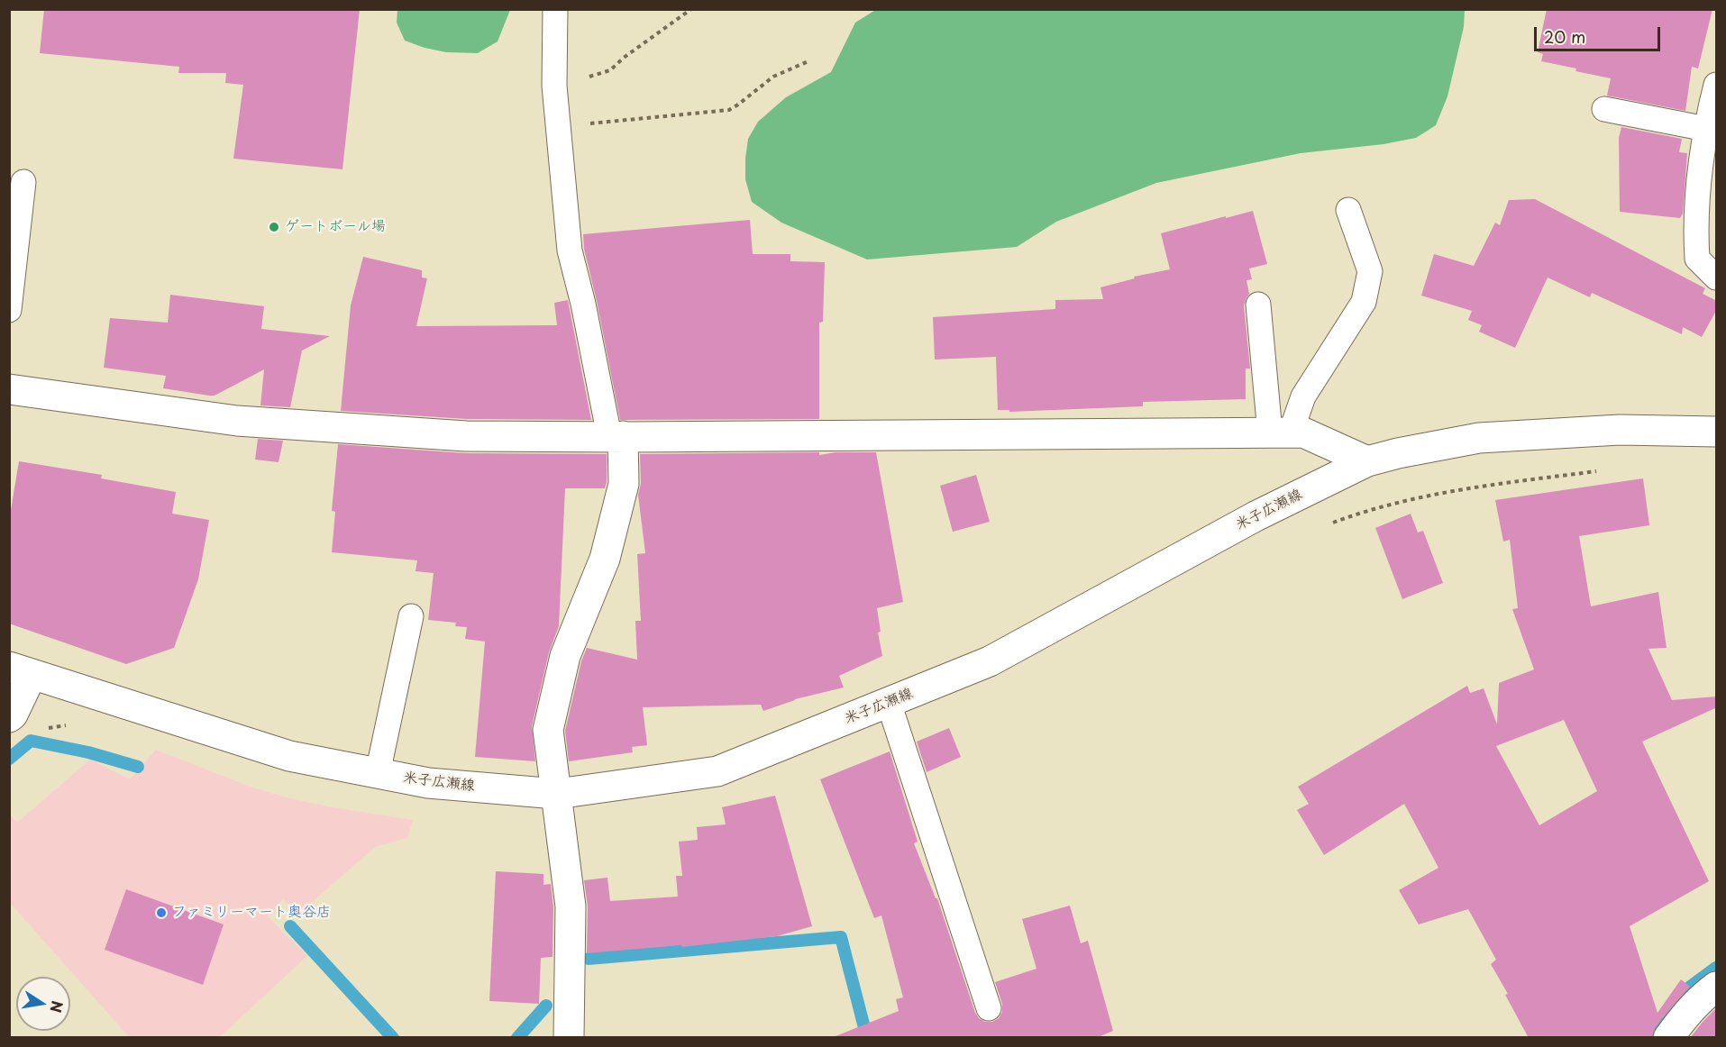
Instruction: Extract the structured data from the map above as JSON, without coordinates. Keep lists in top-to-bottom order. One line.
{"streets":{"street":["米子広瀬線"]},"places":["ゲートボール場","ファミリーマート奥谷店"],"scale_bar":"20 m","north":"right"}
